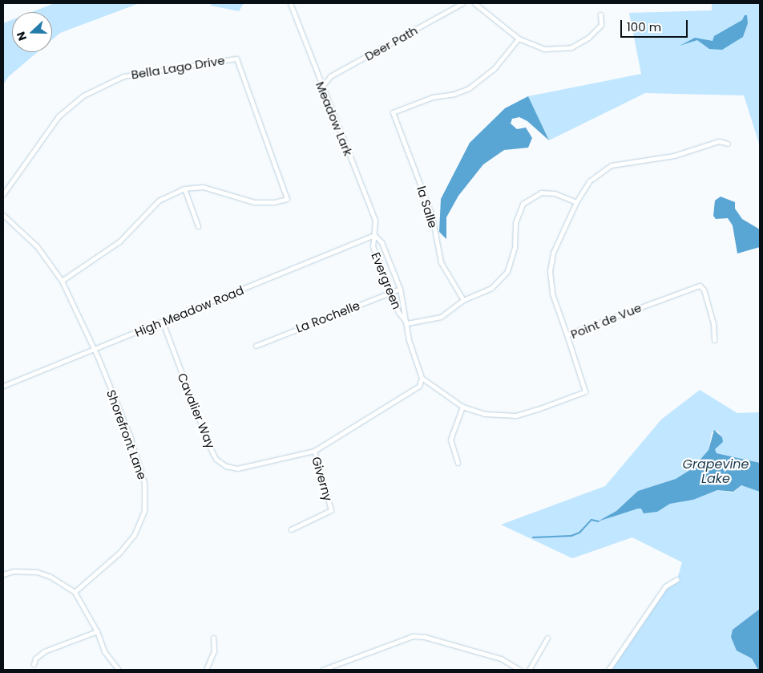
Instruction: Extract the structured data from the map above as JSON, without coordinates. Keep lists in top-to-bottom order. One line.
{"streets":{"street":["Deer Path","Bella Lago Drive","Meadow Lark","la Salle","Evergreen","High Meadow Road","La Rochelle","Point de Vue","Cavalier Way","Shorefront Lane","Giverny"]},"crossings":[["Deer Path","Meadow Lark"],["Meadow Lark","Evergreen"],["Meadow Lark","High Meadow Road"],["Evergreen","High Meadow Road"],["Evergreen","La Rochelle"],["Evergreen","Point de Vue"],["Evergreen","Cavalier Way"],["High Meadow Road","Cavalier Way"],["High Meadow Road","Shorefront Lane"],["Point de Vue","Cavalier Way"],["Cavalier Way","Giverny"]],"water":["Grapevine Lake"],"scale_bar":"100 m","north":"left"}
